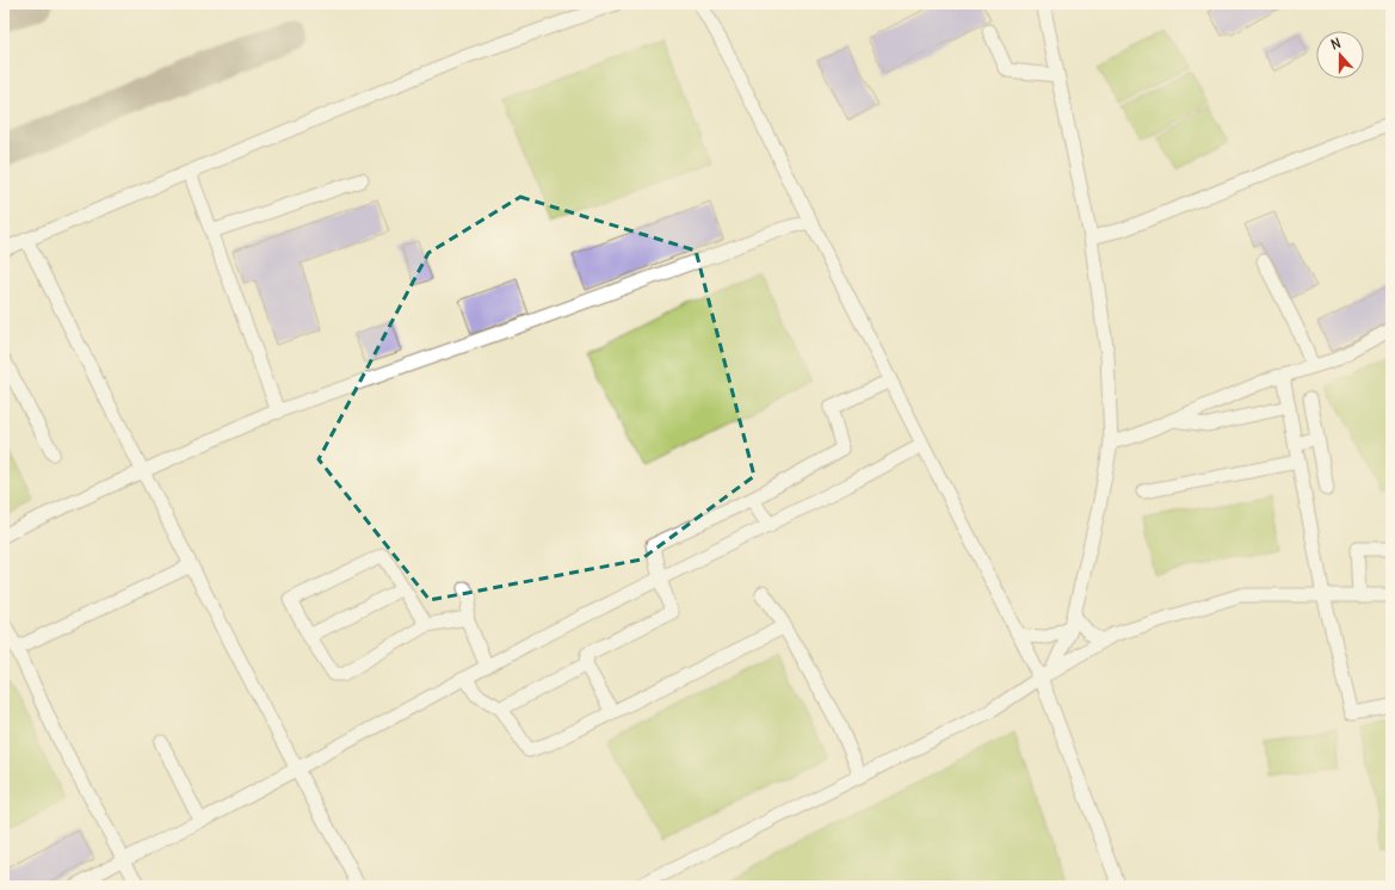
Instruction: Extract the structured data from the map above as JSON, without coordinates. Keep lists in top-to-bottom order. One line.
{"north":"top"}
